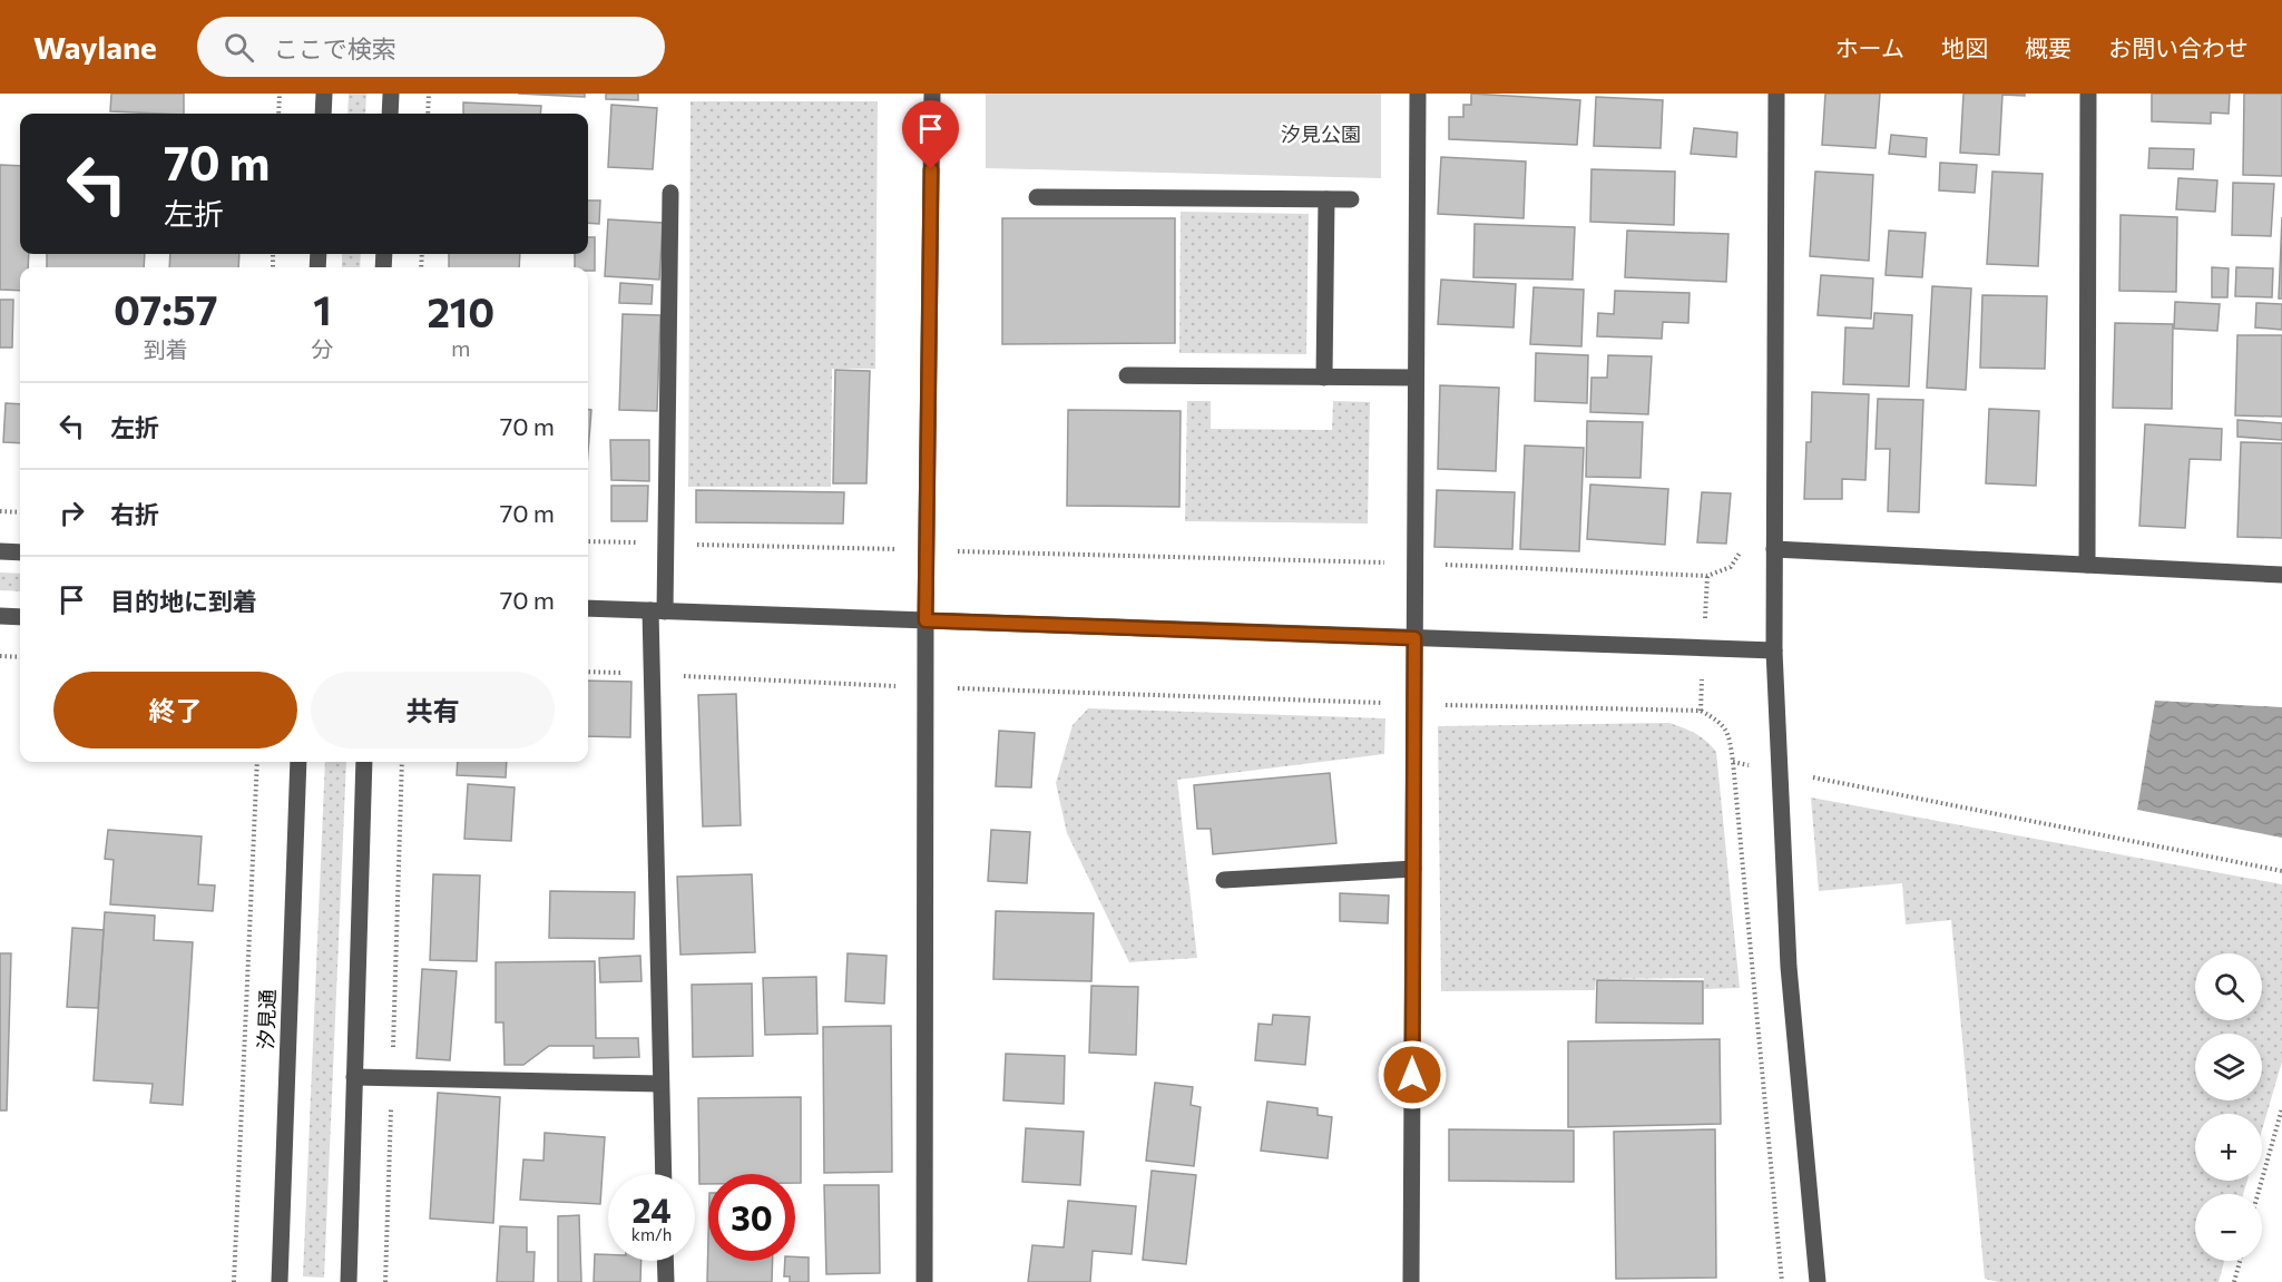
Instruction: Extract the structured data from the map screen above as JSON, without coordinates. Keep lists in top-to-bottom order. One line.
{"streets":{"street":["汐見通"]},"parks":["汐見公園"],"page":{"header":"Waylane","search":"ここで検索","nav":["ホーム","地図","概要","お問い合わせ"],"turn":["70 m","左折"],"eta":["07:57","到着","1","分","210","m"],"list":[{"name":"左折","value":"70 m"},{"name":"右折","value":"70 m"},{"name":"目的地に到着","value":"70 m"}],"buttons":["終了","共有"],"map_buttons":["+","−"],"speed":"24 km/h","limit":"30"}}
